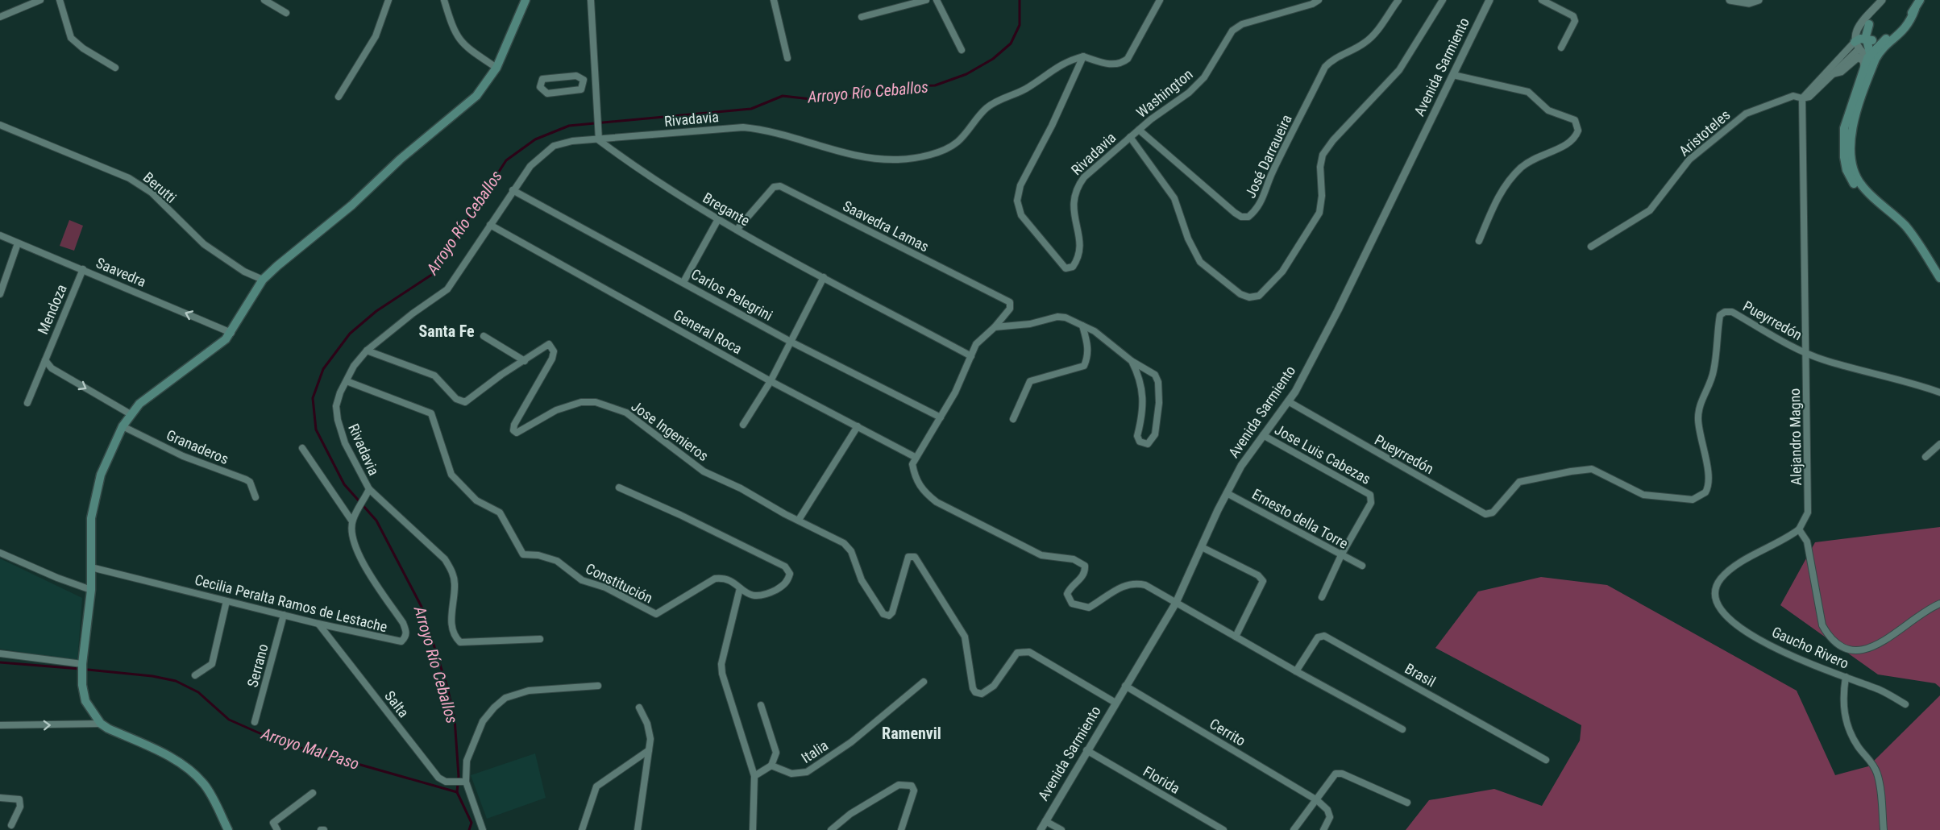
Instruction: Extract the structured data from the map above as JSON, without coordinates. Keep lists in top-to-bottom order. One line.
{"streets":{"street":["Avenida Sarmiento","Washington","Rivadavia","Aristoteles","José Darraueira","Berutti","Bregante","Saavedra Lamas","Saavedra","Carlos Pelegrini","Mendoza","Pueyrredón","General Roca","Jose Ingenieros","Alejandro Magno","Granaderos","Jose Luis Cabezas","Ernesto della Torre","Constitución","Cecilia Peralta Ramos de Lestache","Gaucho Rivero","Serrano","Brasil","Salta","Cerrito","Italia","Florida"]},"crossings":[["Avenida Sarmiento","Pueyrredón"],["Avenida Sarmiento","Jose Ingenieros"],["Avenida Sarmiento","Jose Luis Cabezas"],["Avenida Sarmiento","Ernesto della Torre"],["Avenida Sarmiento","Cerrito"],["Avenida Sarmiento","Florida"],["Washington","Rivadavia"],["Washington","José Darraueira"],["Rivadavia","José Darraueira"],["Rivadavia","Bregante"],["Rivadavia","Carlos Pelegrini"],["Rivadavia","General Roca"],["Rivadavia","Jose Ingenieros"],["Rivadavia","Constitución"],["Rivadavia","Cecilia Peralta Ramos de Lestache"],["Aristoteles","Alejandro Magno"],["Bregante","Saavedra Lamas"],["Saavedra","Mendoza"],["Pueyrredón","Alejandro Magno"],["Alejandro Magno","Gaucho Rivero"],["Jose Luis Cabezas","Ernesto della Torre"],["Cecilia Peralta Ramos de Lestache","Serrano"],["Cecilia Peralta Ramos de Lestache","Salta"]],"one_way":["Saavedra"],"districts":["Santa Fe","Ramenvil"],"water":["Arroyo Río Ceballos","Arroyo Mal Paso"]}
